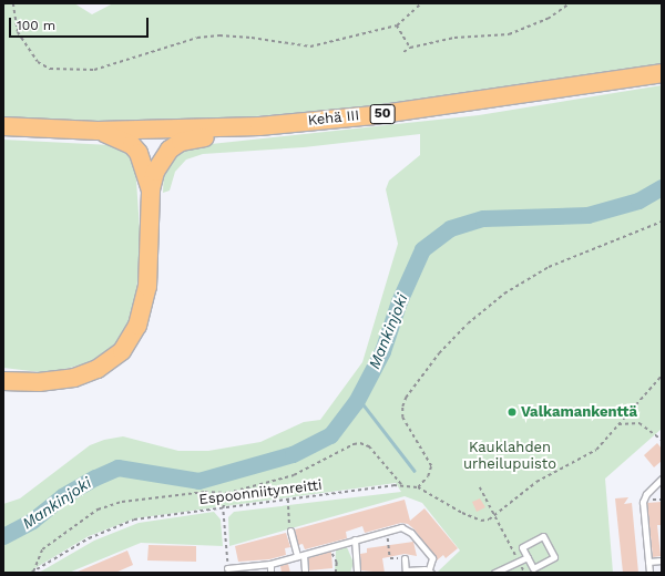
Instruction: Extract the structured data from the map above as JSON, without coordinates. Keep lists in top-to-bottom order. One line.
{"streets":{"highway":["50","Kehä III"],"path":["Espoonniitynreitti"]},"water":["Mankinjoki"],"parks":["Kauklahden urheilupuisto"],"places":["Valkamankenttä"],"scale_bar":"100 m"}
